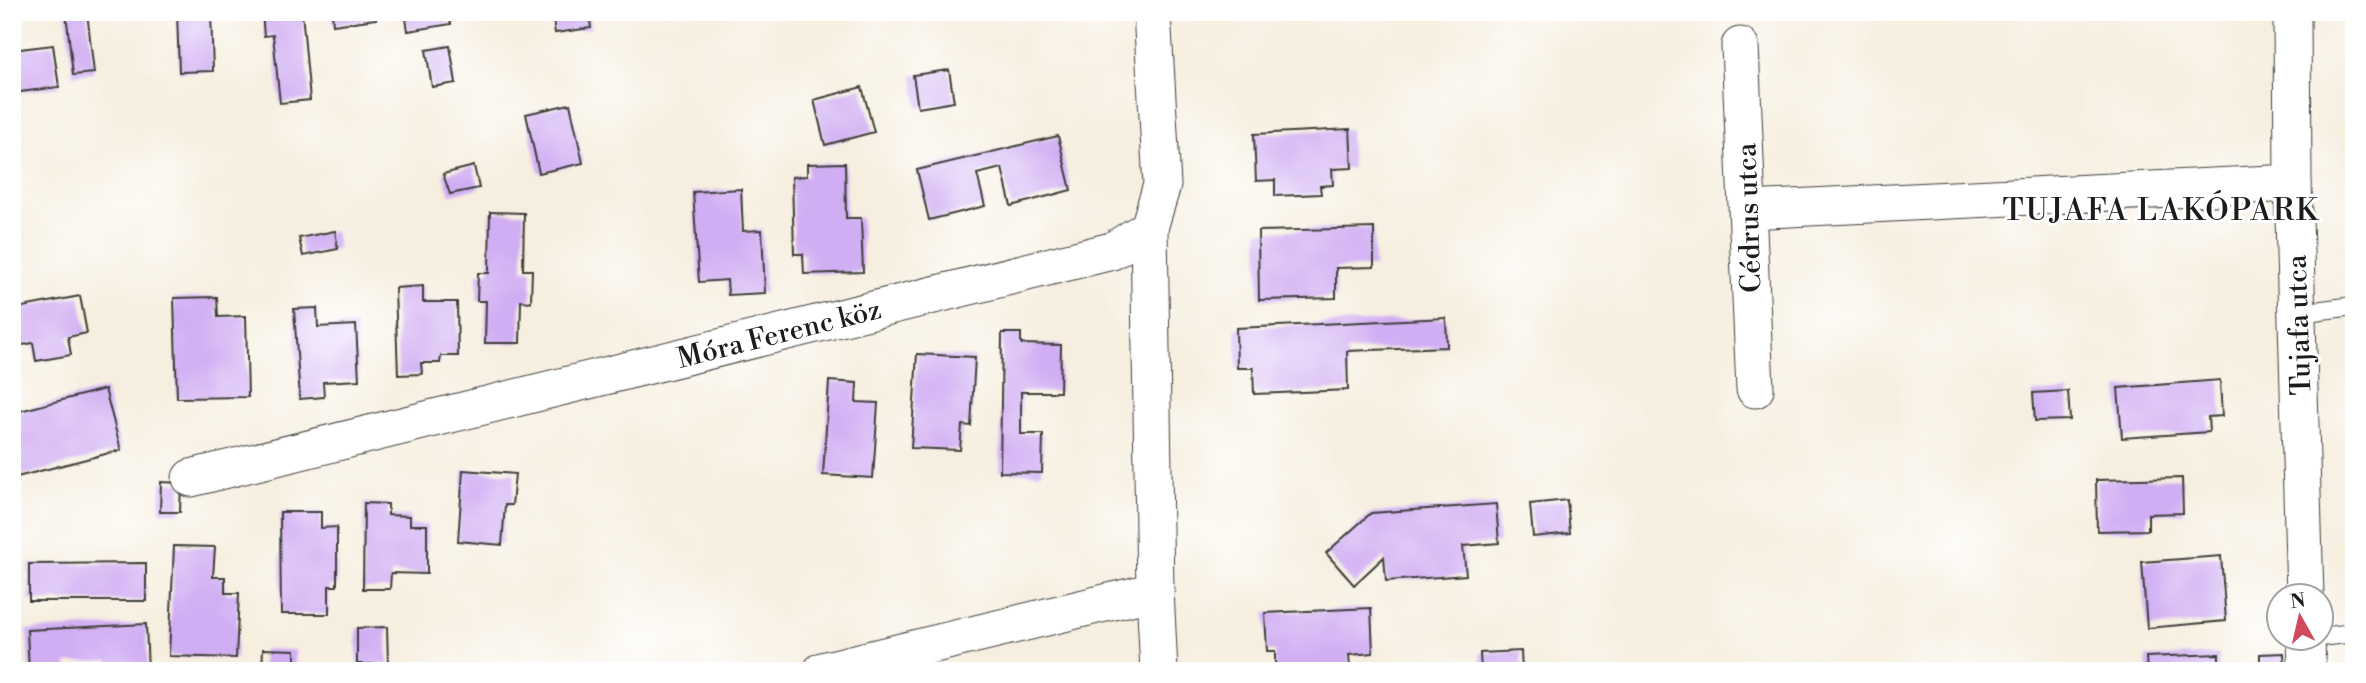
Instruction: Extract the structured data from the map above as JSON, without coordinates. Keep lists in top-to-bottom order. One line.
{"streets":{"street":["Cédrus utca","Tujafa utca","Móra Ferenc köz"]},"districts":["TUJAFA LAKÓPARK"],"north":"top"}
